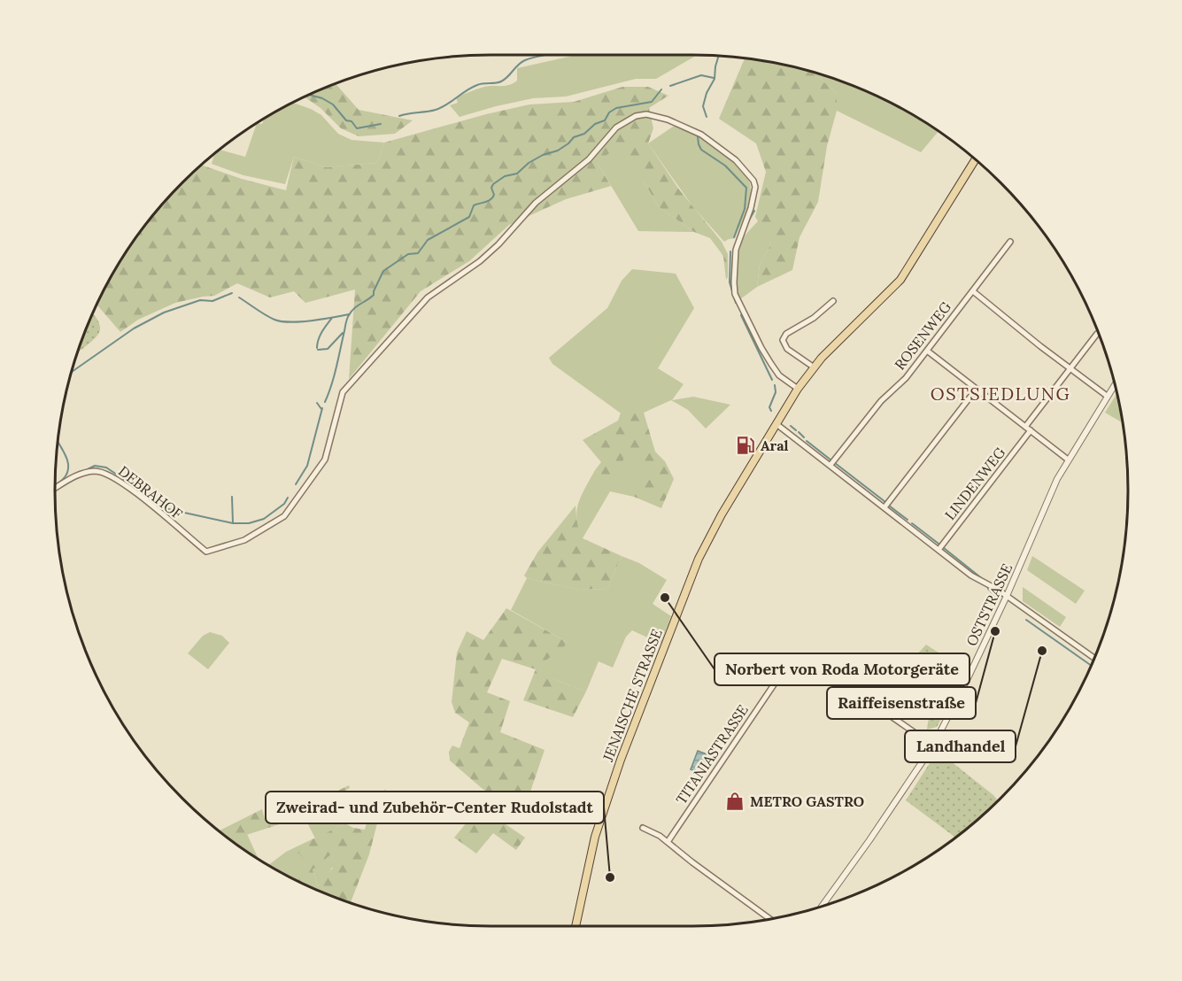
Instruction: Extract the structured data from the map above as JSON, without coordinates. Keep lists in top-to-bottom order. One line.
{"streets":{"main road":["JENAISCHE STRASSE"],"street":["ROSENWEG","LINDENWEG","DEBRAHOF","OSTSTRASSE","TITANIASTRASSE"]},"crossings":[["DEBRAHOF","JENAISCHE STRASSE"],["OSTSTRASSE","TITANIASTRASSE"]],"districts":["OSTSIEDLUNG"],"places":{"fuel station":["Aral"],"other":["Norbert von Roda Motorgeräte","Raiffeisenstraße","Landhandel","Zweirad- und Zubehör-Center Rudolstadt"],"shop":["METRO GASTRO"]}}
